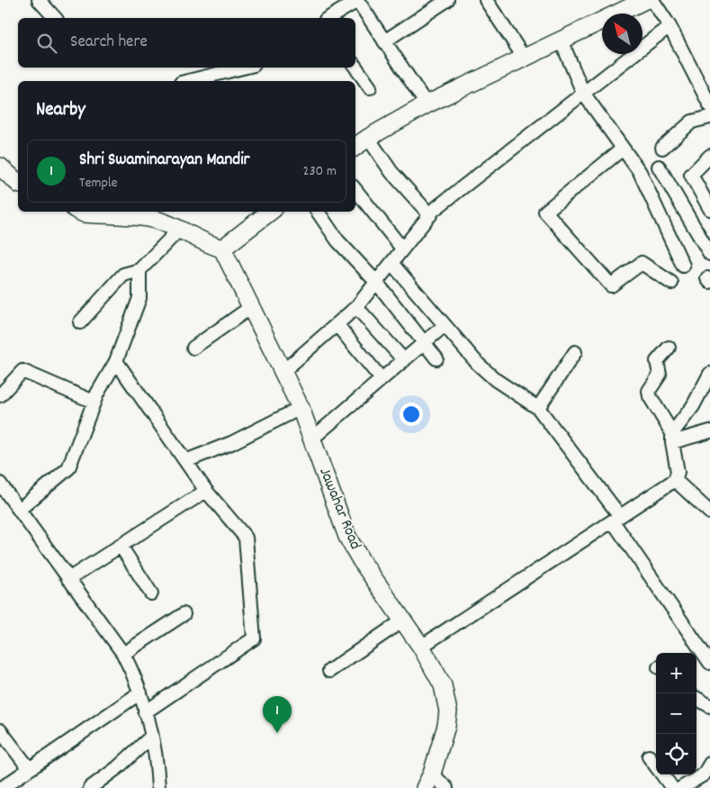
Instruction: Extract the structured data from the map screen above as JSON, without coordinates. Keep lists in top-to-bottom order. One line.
{"streets":{"street":["Jawahar Road"]},"north":"top left","page":{"search":"Search here","heading":"Nearby","list":[{"mark":"1","name":"Shri Swaminarayan Mandir","note":"Temple","value":"230 m"}],"map_buttons":["+","−"],"pins":"1"}}
